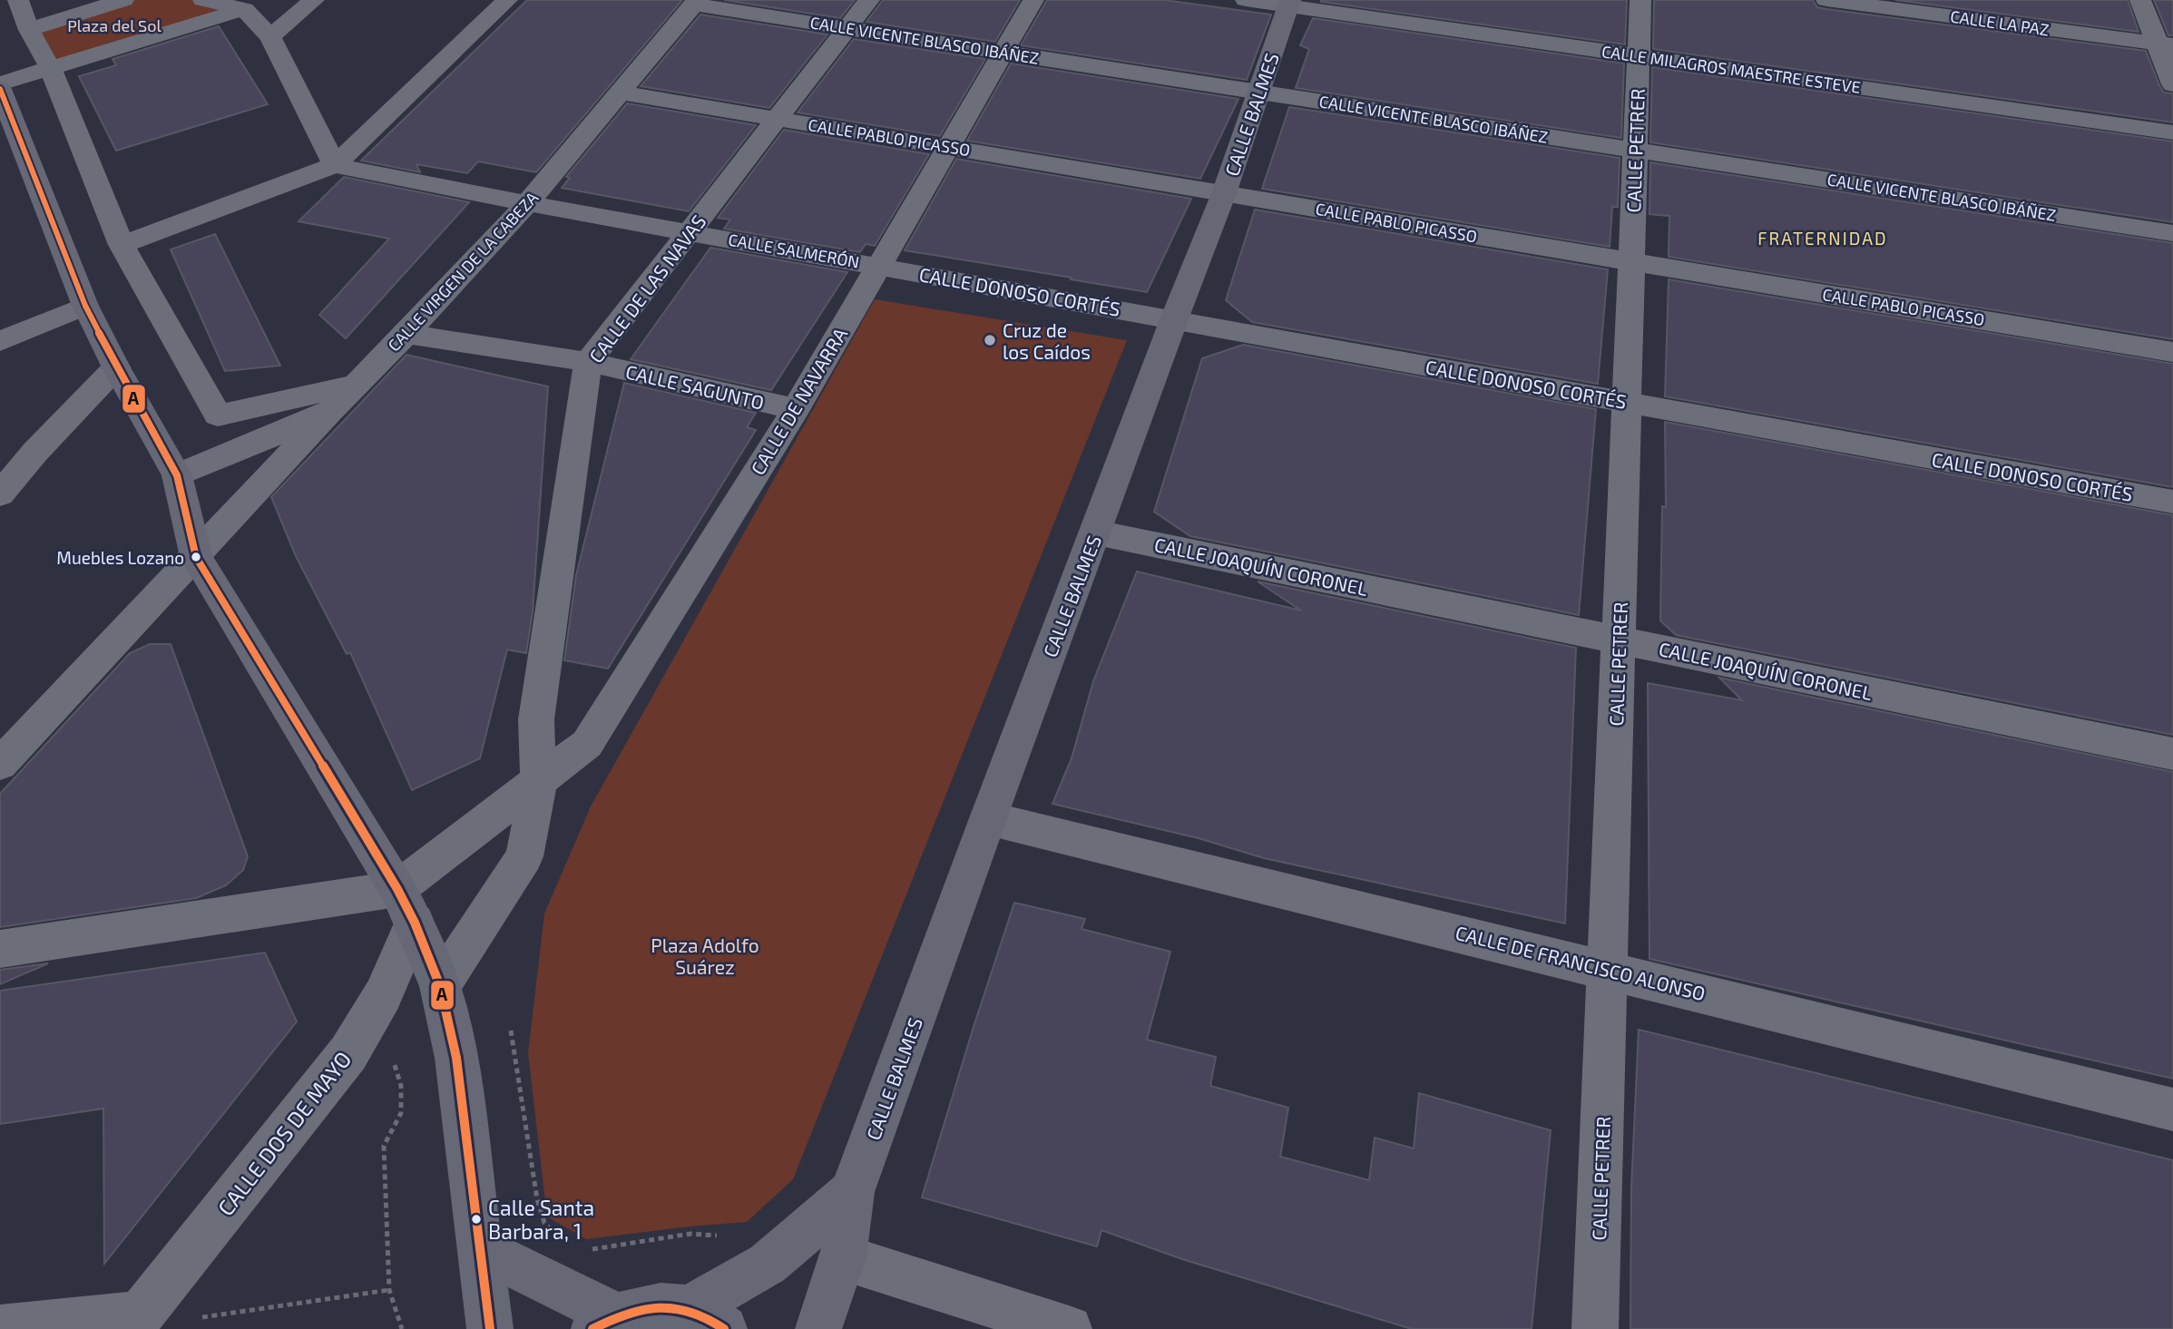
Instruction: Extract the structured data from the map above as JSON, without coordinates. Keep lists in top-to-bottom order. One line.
{"streets":{"street":["CALLE LA PAZ","CALLE VICENTE BLASCO IBÁÑEZ","CALLE MILAGROS MAESTRE ESTEVE","CALLE BALMES","CALLE PABLO PICASSO","CALLE PETRER","CALLE SALMERÓN","CALLE VIRGEN DE LA CABEZA","CALLE DE LAS NAVAS","CALLE DONOSO CORTÉS","CALLE SAGUNTO","CALLE DE NAVARRA","CALLE JOAQUÍN CORONEL","CALLE DE FRANCISCO ALONSO","CALLE DOS DE MAYO"]},"crossings":[["CALLE VICENTE BLASCO IBÁÑEZ","CALLE BALMES"],["CALLE VICENTE BLASCO IBÁÑEZ","CALLE PETRER"],["CALLE VICENTE BLASCO IBÁÑEZ","CALLE VIRGEN DE LA CABEZA"],["CALLE VICENTE BLASCO IBÁÑEZ","CALLE DE LAS NAVAS"],["CALLE VICENTE BLASCO IBÁÑEZ","CALLE DE NAVARRA"],["CALLE MILAGROS MAESTRE ESTEVE","CALLE BALMES"],["CALLE MILAGROS MAESTRE ESTEVE","CALLE PETRER"],["CALLE BALMES","CALLE PABLO PICASSO"],["CALLE BALMES","CALLE DONOSO CORTÉS"],["CALLE BALMES","CALLE JOAQUÍN CORONEL"],["CALLE BALMES","CALLE DE FRANCISCO ALONSO"],["CALLE PABLO PICASSO","CALLE PETRER"],["CALLE PABLO PICASSO","CALLE VIRGEN DE LA CABEZA"],["CALLE PABLO PICASSO","CALLE DE LAS NAVAS"],["CALLE PABLO PICASSO","CALLE DE NAVARRA"],["CALLE PETRER","CALLE DONOSO CORTÉS"],["CALLE PETRER","CALLE JOAQUÍN CORONEL"],["CALLE PETRER","CALLE DE FRANCISCO ALONSO"],["CALLE SALMERÓN","CALLE VIRGEN DE LA CABEZA"],["CALLE SALMERÓN","CALLE DE LAS NAVAS"],["CALLE SALMERÓN","CALLE DONOSO CORTÉS"],["CALLE SALMERÓN","CALLE DE NAVARRA"],["CALLE VIRGEN DE LA CABEZA","CALLE SAGUNTO"],["CALLE DE LAS NAVAS","CALLE SAGUNTO"],["CALLE DE LAS NAVAS","CALLE DE NAVARRA"],["CALLE DONOSO CORTÉS","CALLE DE NAVARRA"],["CALLE SAGUNTO","CALLE DE NAVARRA"],["CALLE DE NAVARRA","CALLE DOS DE MAYO"]],"districts":["FRATERNIDAD"],"parks":["Plaza del Sol","Plaza Adolfo Suárez"],"places":["Cruz de los Caídos","Muebles Lozano","Calle Santa Barbara, 1"],"lines":["transit line A"]}
